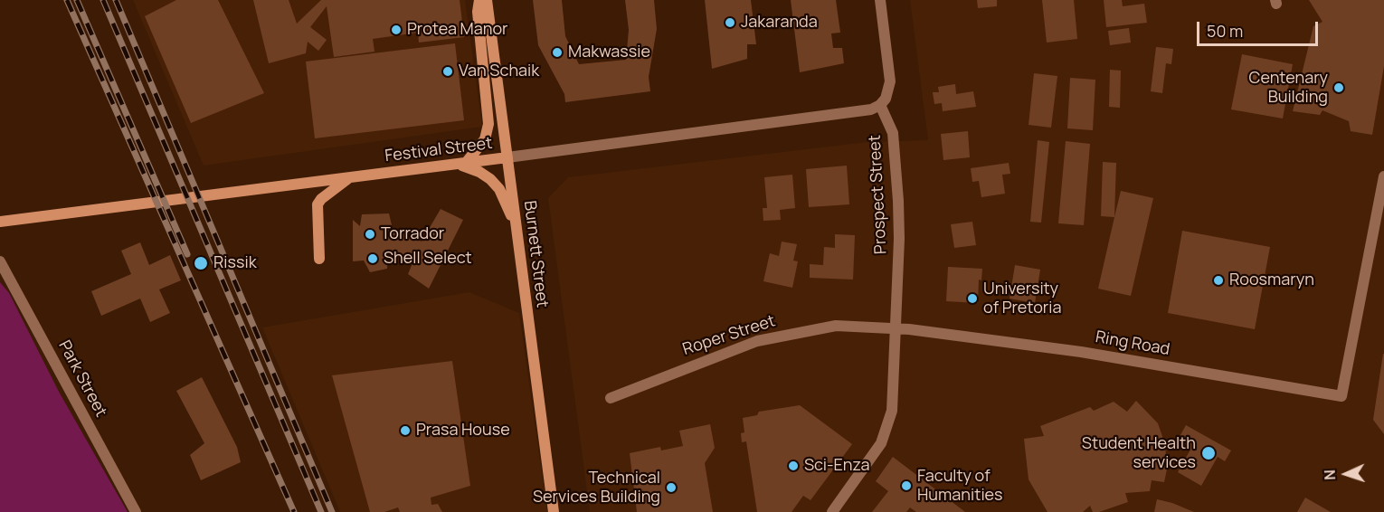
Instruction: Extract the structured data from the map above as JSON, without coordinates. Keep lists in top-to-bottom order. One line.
{"streets":{"street":["Festival Street","Prospect Street","Burnett Street","Roper Street","Ring Road","Park Street"]},"crossings":[["Festival Street","Prospect Street"],["Festival Street","Burnett Street"],["Prospect Street","Roper Street"],["Prospect Street","Ring Road"],["Roper Street","Ring Road"]],"places":["Jakaranda","Protea Manor","Makwassie","Van Schaik","Centenary Building","Torrador","Shell Select","Rissik","Roosmaryn","University of Pretoria","Prasa House","Student Health services","Sci-Enza","Faculty of Humanities","Technical Services Building"],"scale_bar":"50 m","north":"left"}
